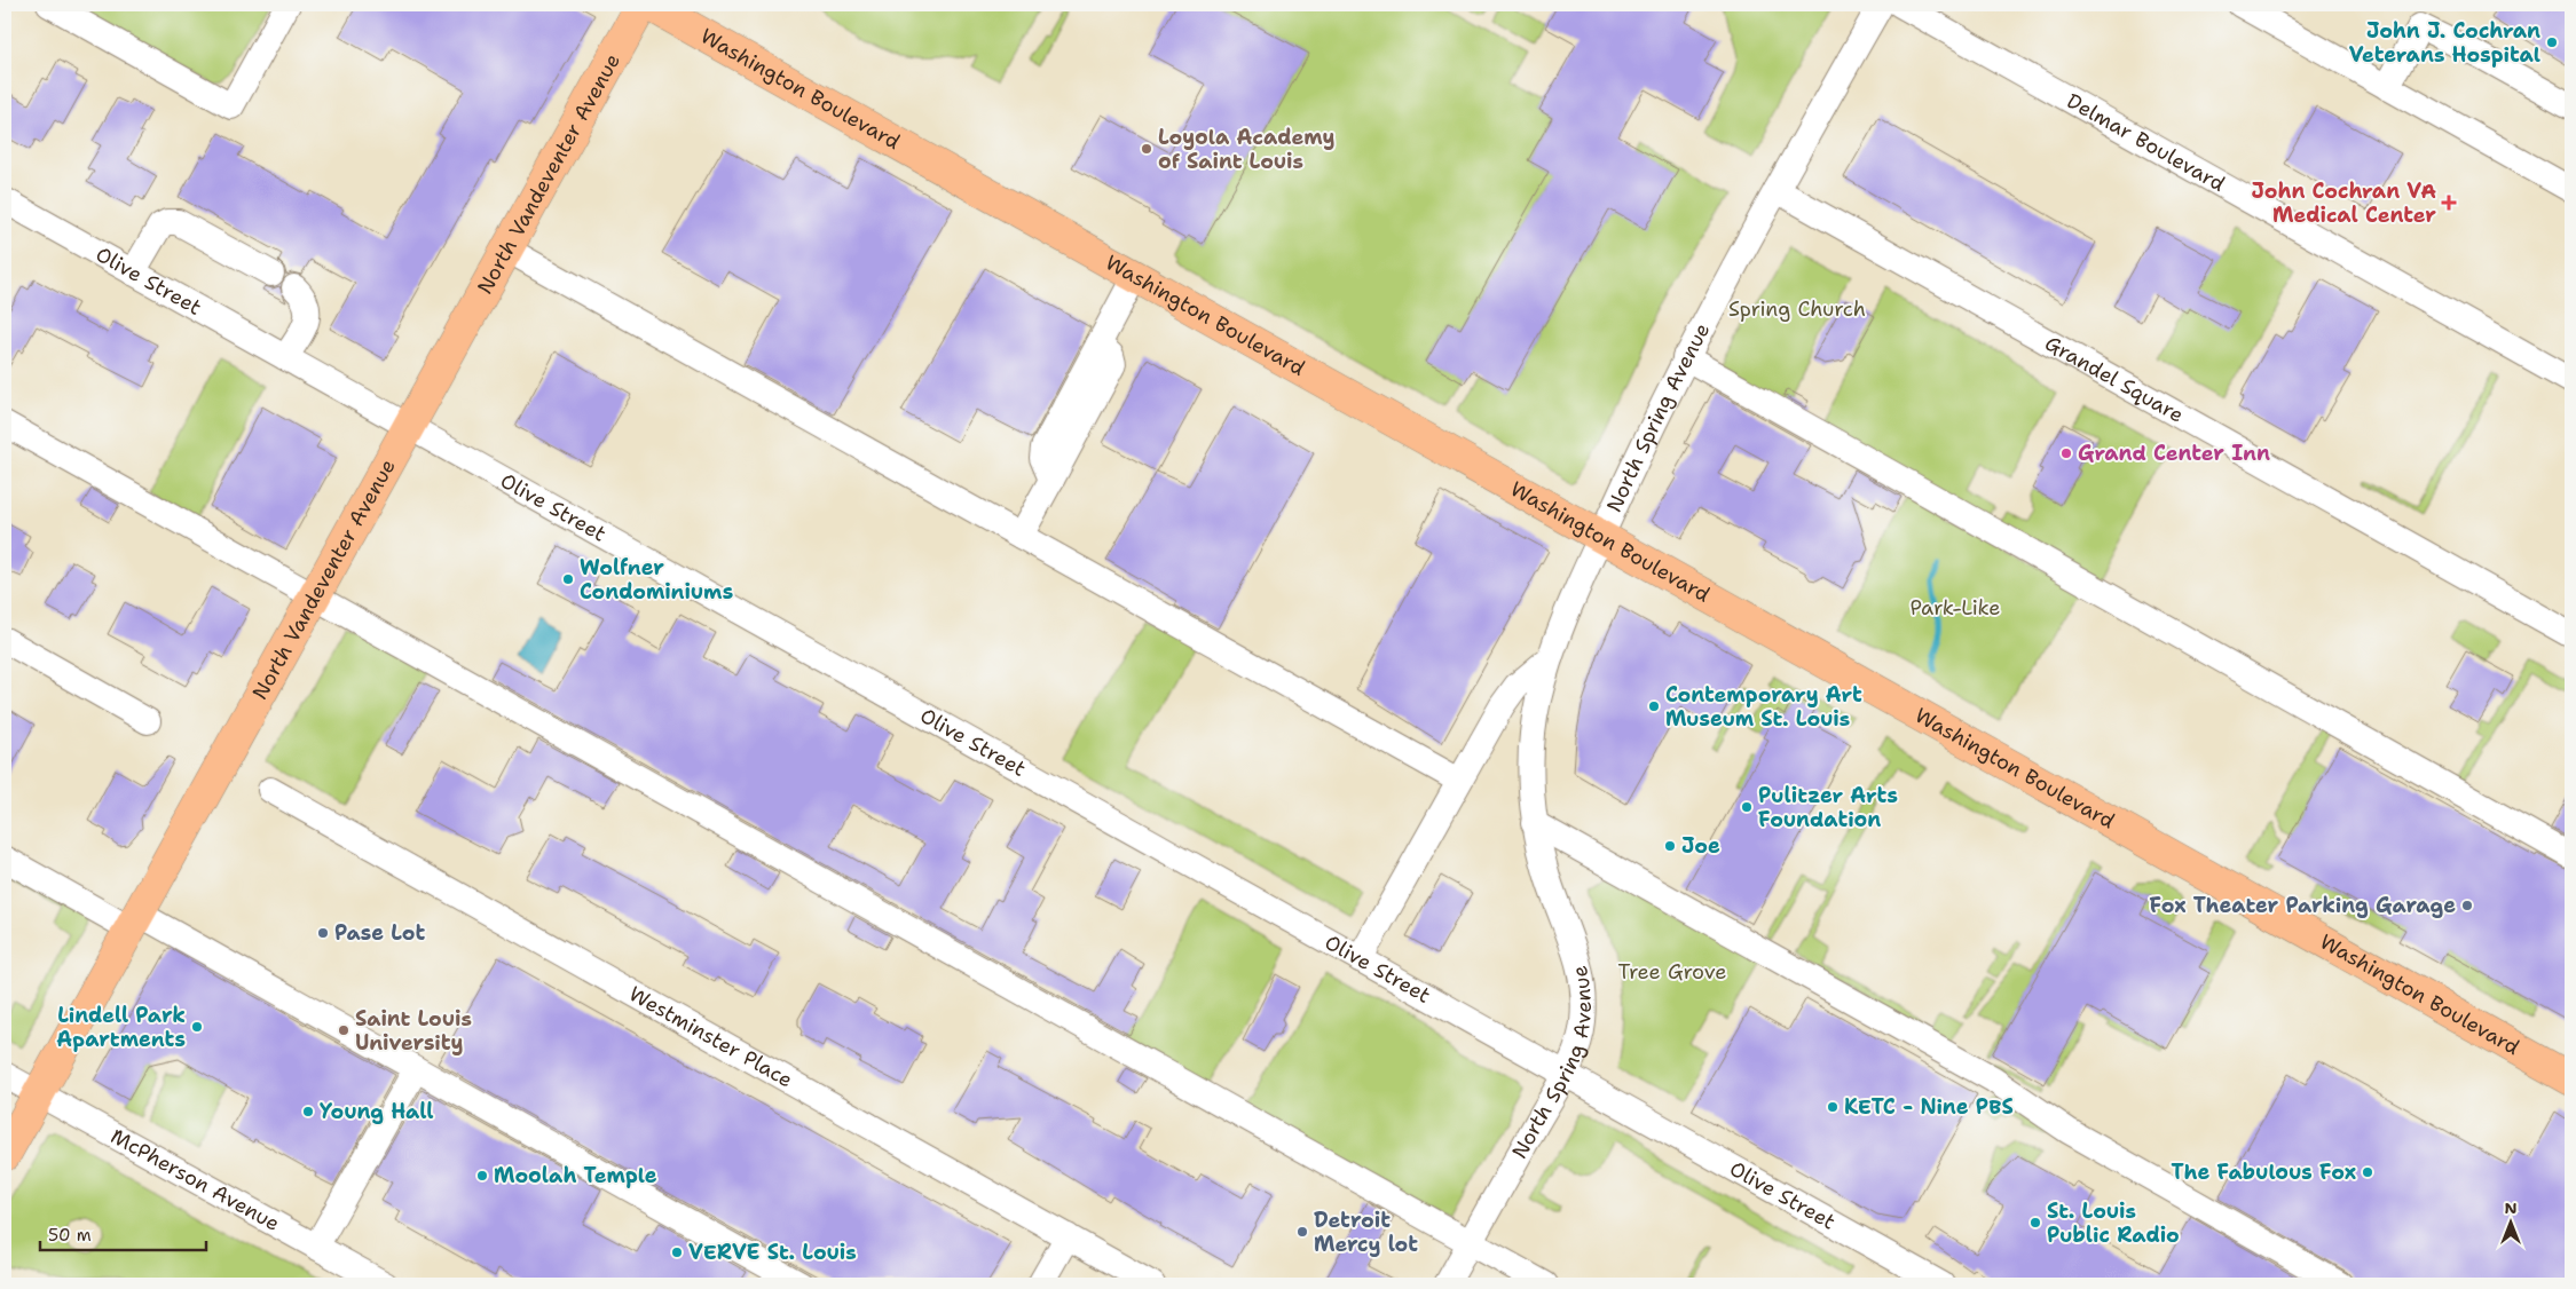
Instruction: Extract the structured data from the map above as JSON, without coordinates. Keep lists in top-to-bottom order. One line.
{"streets":{"main road":["Washington Boulevard","North Vandeventer Avenue"],"street":["Delmar Boulevard","Olive Street","Grandel Square","North Spring Avenue","Westminster Place","McPherson Avenue"]},"crossings":[["Washington Boulevard","North Spring Avenue"],["North Vandeventer Avenue","Olive Street"],["North Vandeventer Avenue","McPherson Avenue"],["Olive Street","North Spring Avenue"],["Grandel Square","North Spring Avenue"]],"parks":["Spring Church","Park-Like","Tree Grove"],"places":{"other":["John J. Cochran Veterans Hospital","Loyola Academy of Saint Louis","Grand Center Inn","Wolfner Condominiums","Contemporary Art Museum St. Louis","Pulitzer Arts Foundation","Joe","Fox Theater Parking Garage","Pase Lot","Lindell Park Apartments","Saint Louis University","KETC - Nine PBS","Young Hall","The Fabulous Fox","Moolah Temple","St. Louis Public Radio","Detroit Mercy lot","VERVE St. Louis"],"health":["John Cochran VA Medical Center"]},"scale_bar":"50 m","north":"top"}
